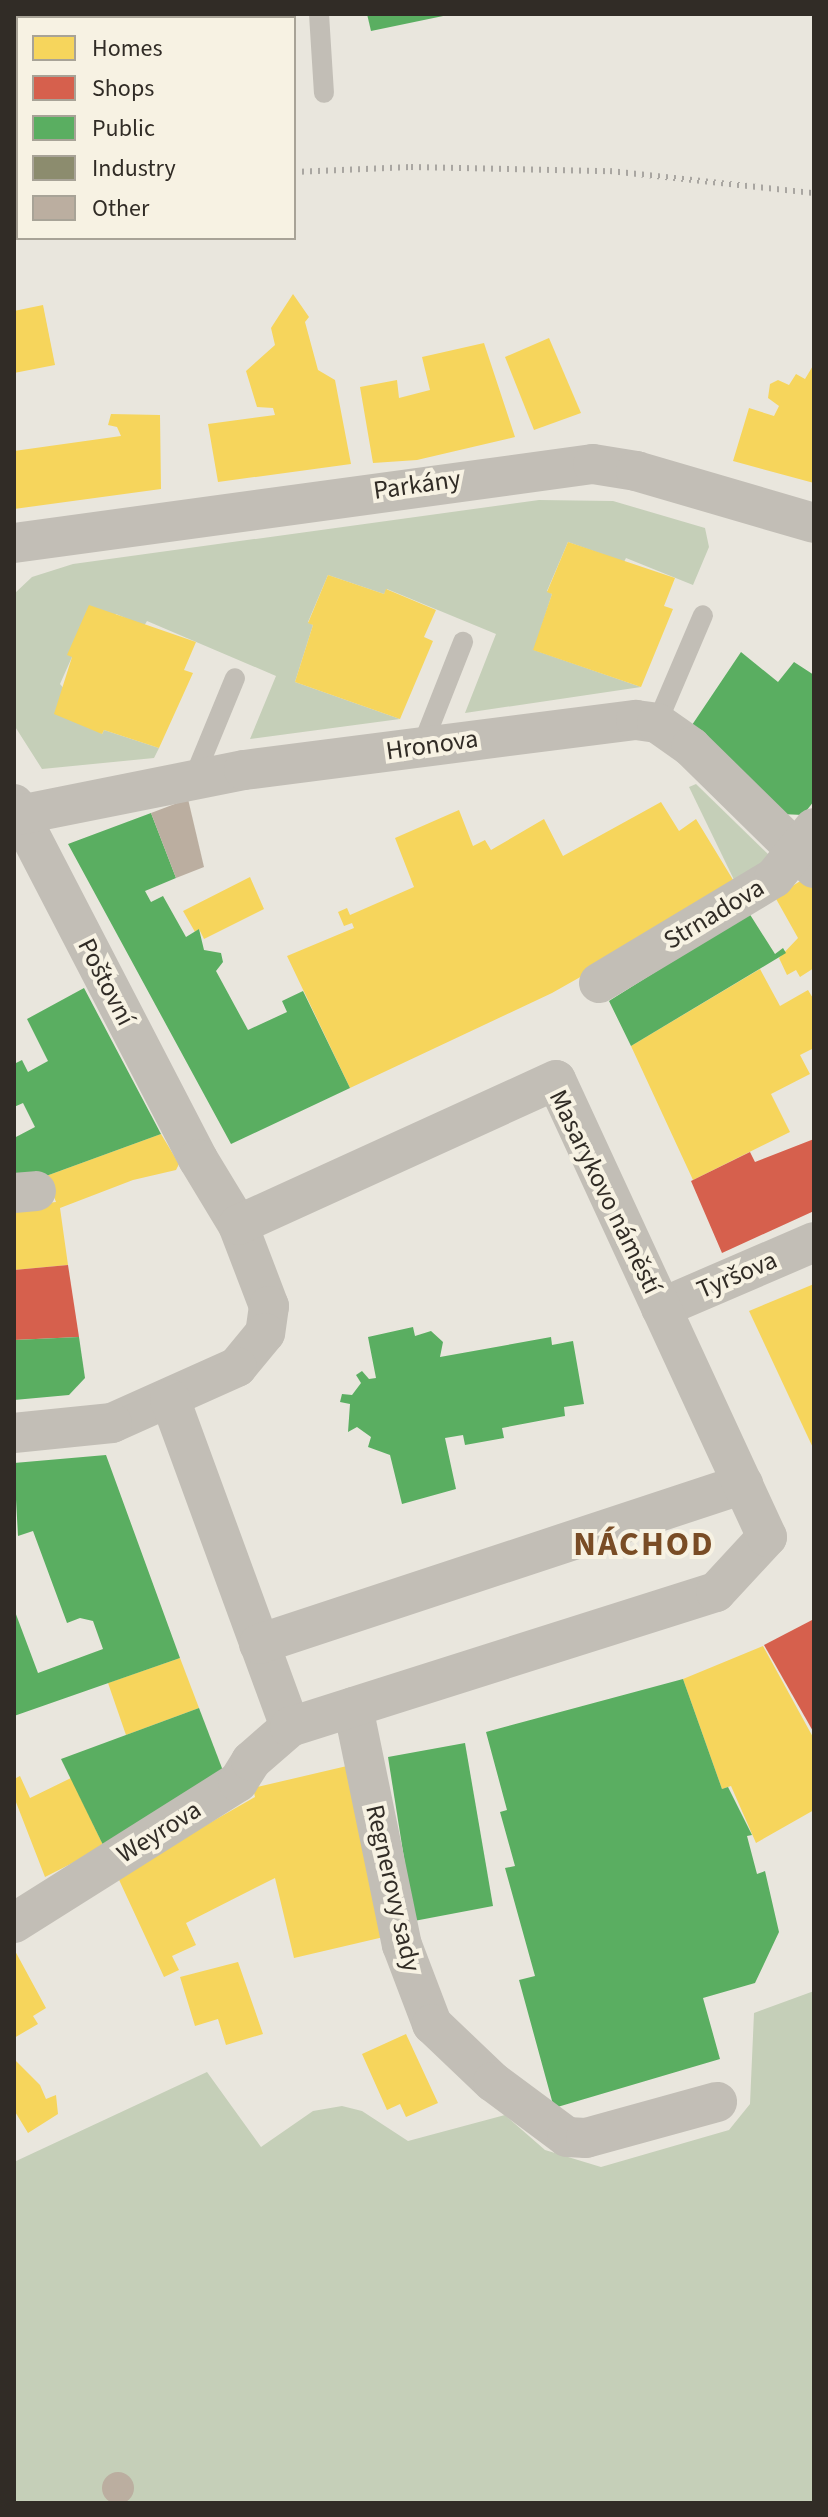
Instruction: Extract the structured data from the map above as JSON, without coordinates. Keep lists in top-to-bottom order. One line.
{"streets":{"street":["Parkány","Hronova","Strnadova","Poštovní","Masarykovo náměstí","Tyršova","Weyrova","Regnerovy sady"]},"crossings":[["Hronova","Poštovní"],["Poštovní","Masarykovo náměstí"],["Masarykovo náměstí","Tyršova"],["Masarykovo náměstí","Weyrova"],["Masarykovo náměstí","Regnerovy sady"]],"districts":["NÁCHOD"],"legend":["Homes","Shops","Public","Industry","Other"]}
